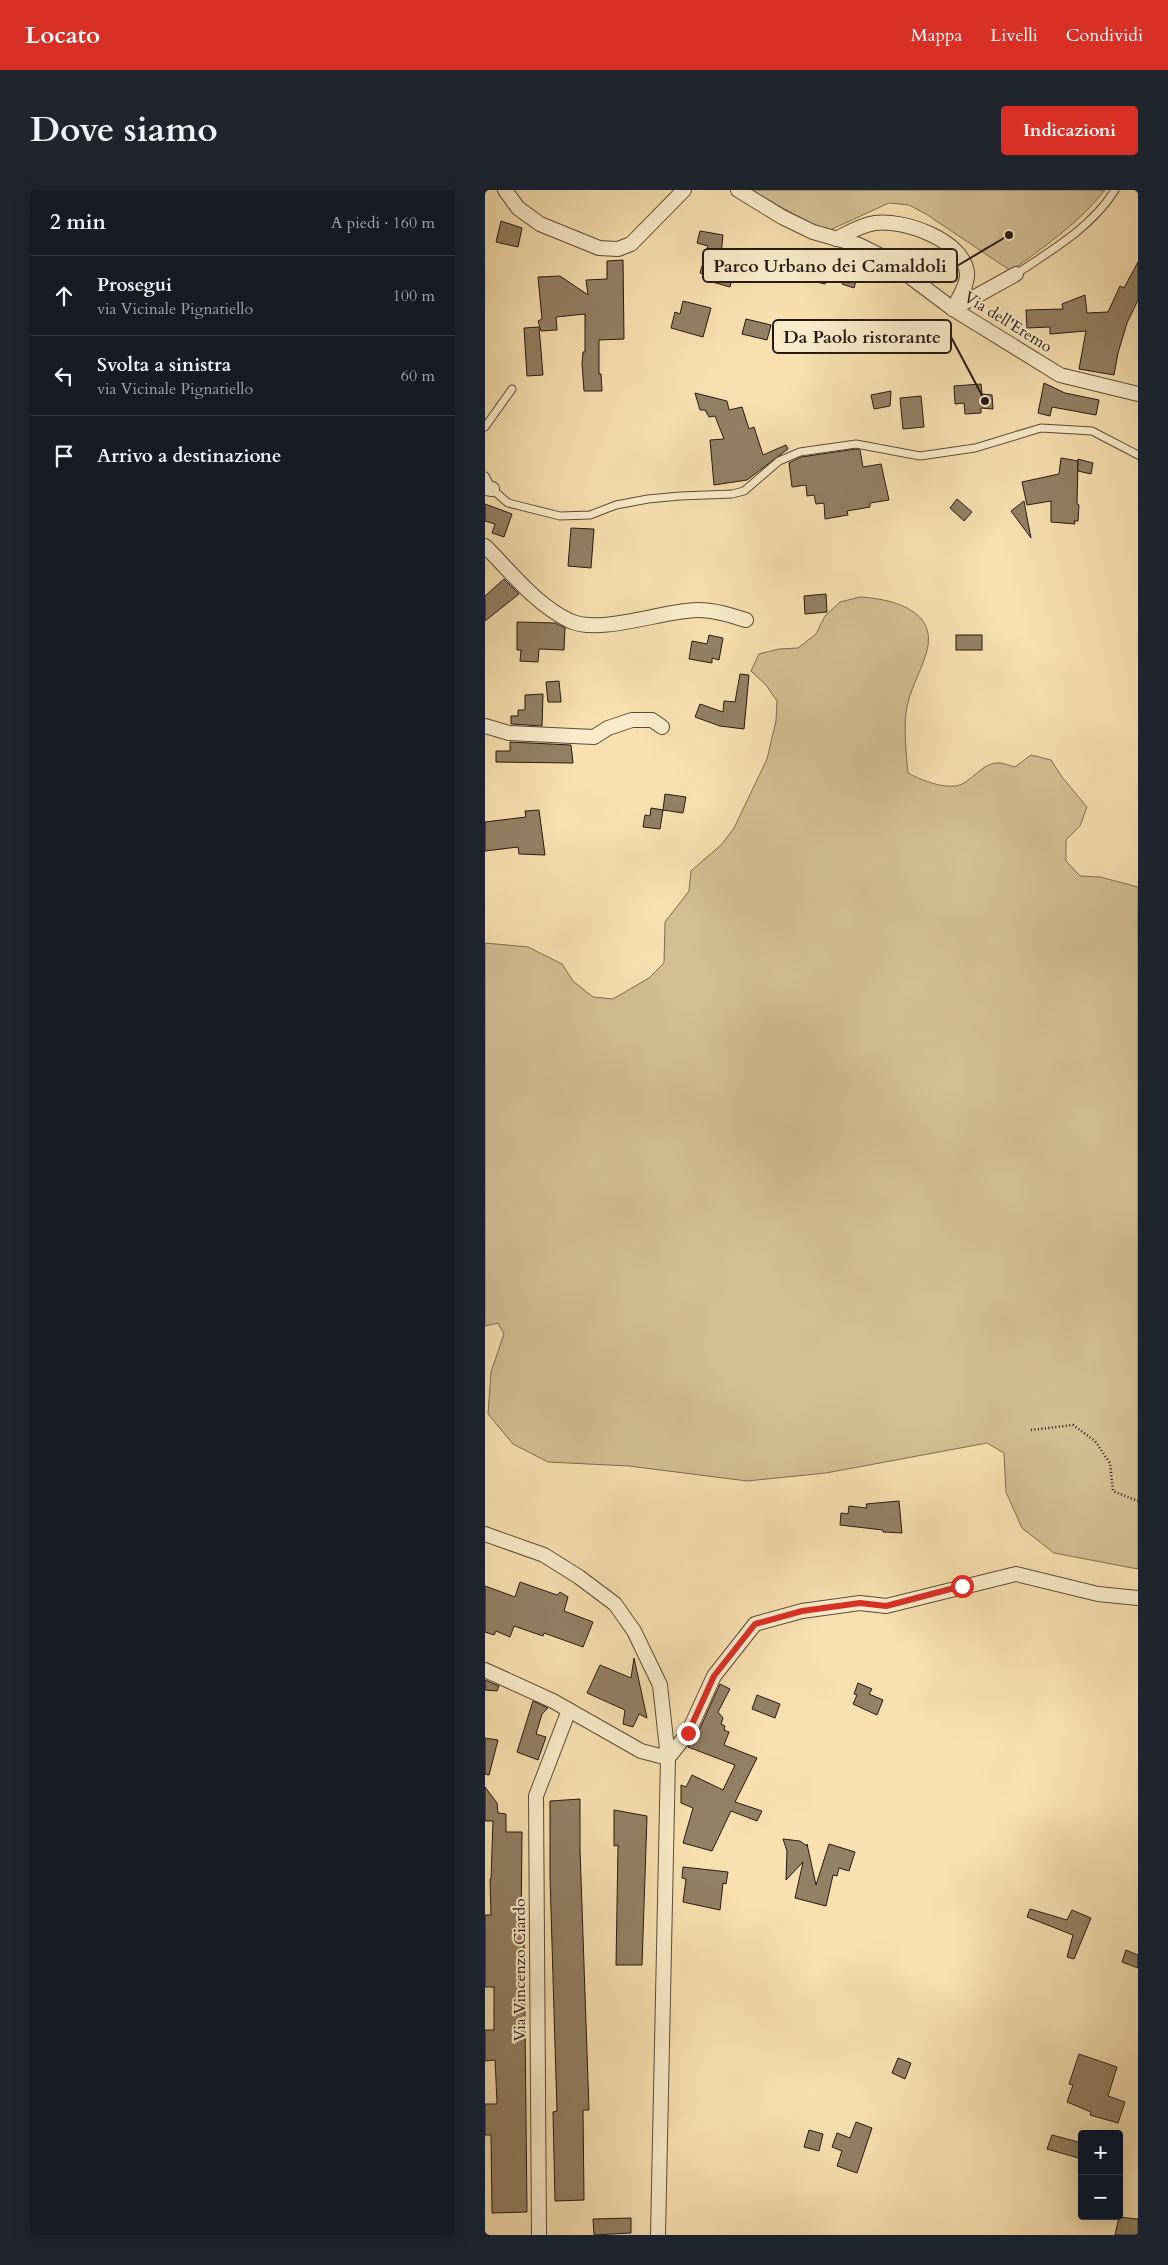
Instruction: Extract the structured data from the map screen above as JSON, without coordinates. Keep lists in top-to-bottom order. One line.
{"streets":{"street":["Via dell'Eremo","Via Vincenzo Ciardo"]},"places":["Parco Urbano dei Camaldoli","Da Paolo ristorante"],"page":{"header":"Locato","nav":["Mappa","Livelli","Condividi"],"title":"Dove siamo","buttons":"Indicazioni","heading":["2 min","A piedi · 160 m"],"list":[["Prosegui","via Vicinale Pignatiello","100 m"],["Svolta a sinistra","via Vicinale Pignatiello","60 m"],"Arrivo a destinazione"],"map_buttons":["+","−"]}}
